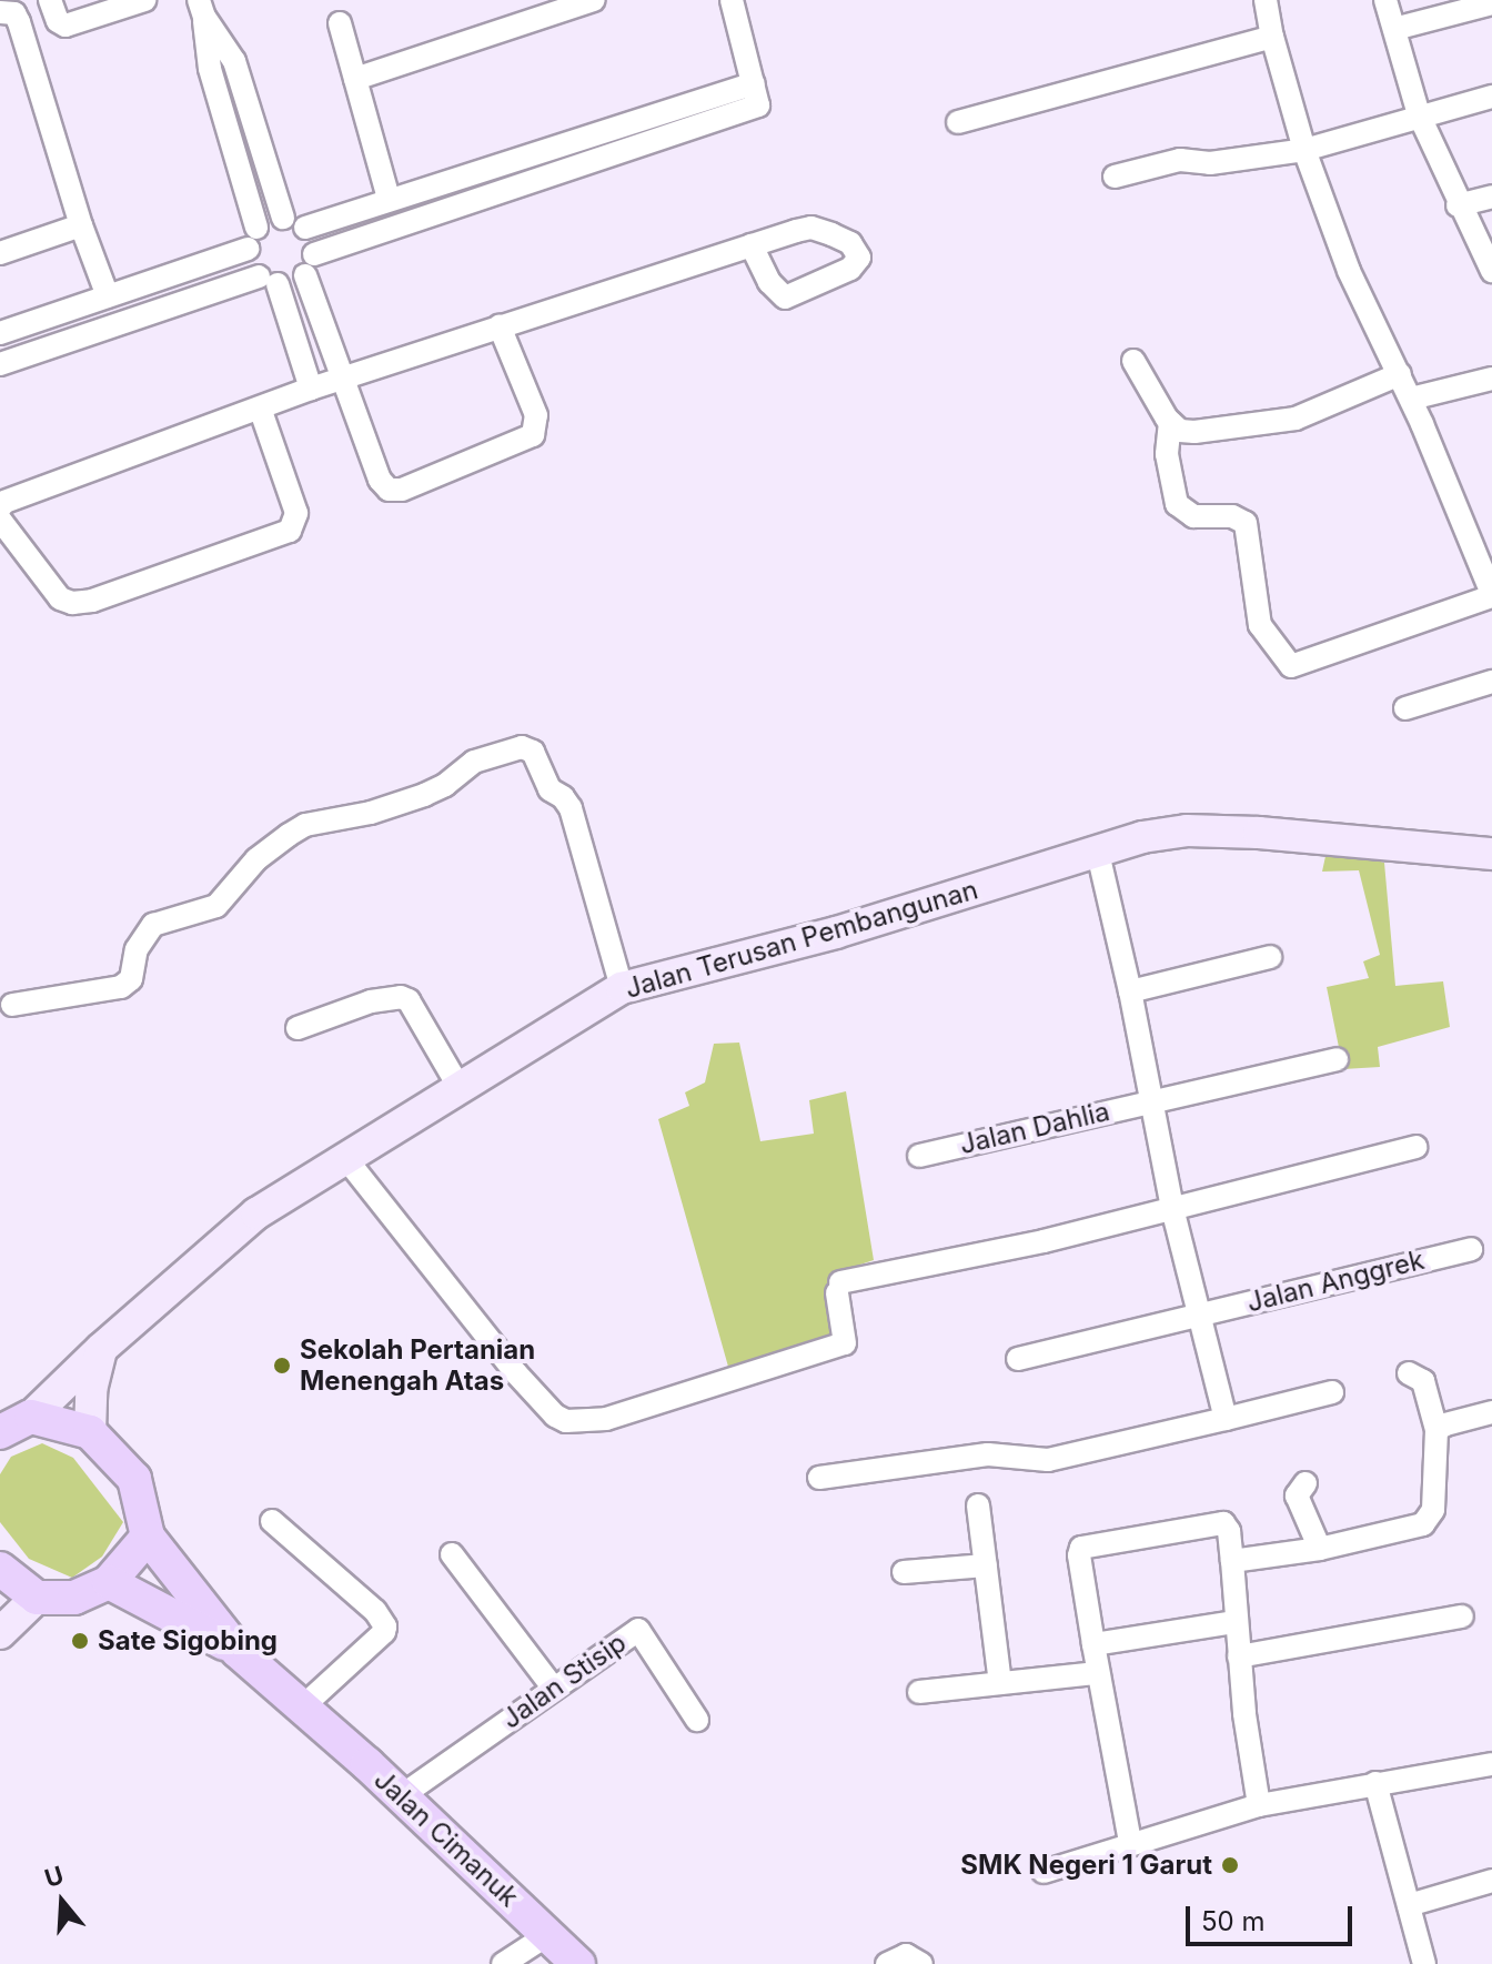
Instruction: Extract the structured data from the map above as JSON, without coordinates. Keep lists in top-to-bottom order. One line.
{"streets":{"main road":["Jalan Cimanuk"],"street":["Jalan Terusan Pembangunan","Jalan Dahlia","Jalan Anggrek","Jalan Stisip"]},"crossings":[["Jalan Stisip","Jalan Cimanuk"]],"places":["Sekolah Pertanian Menengah Atas","Sate Sigobing","SMK Negeri 1 Garut"],"scale_bar":"50 m","north":"top"}
